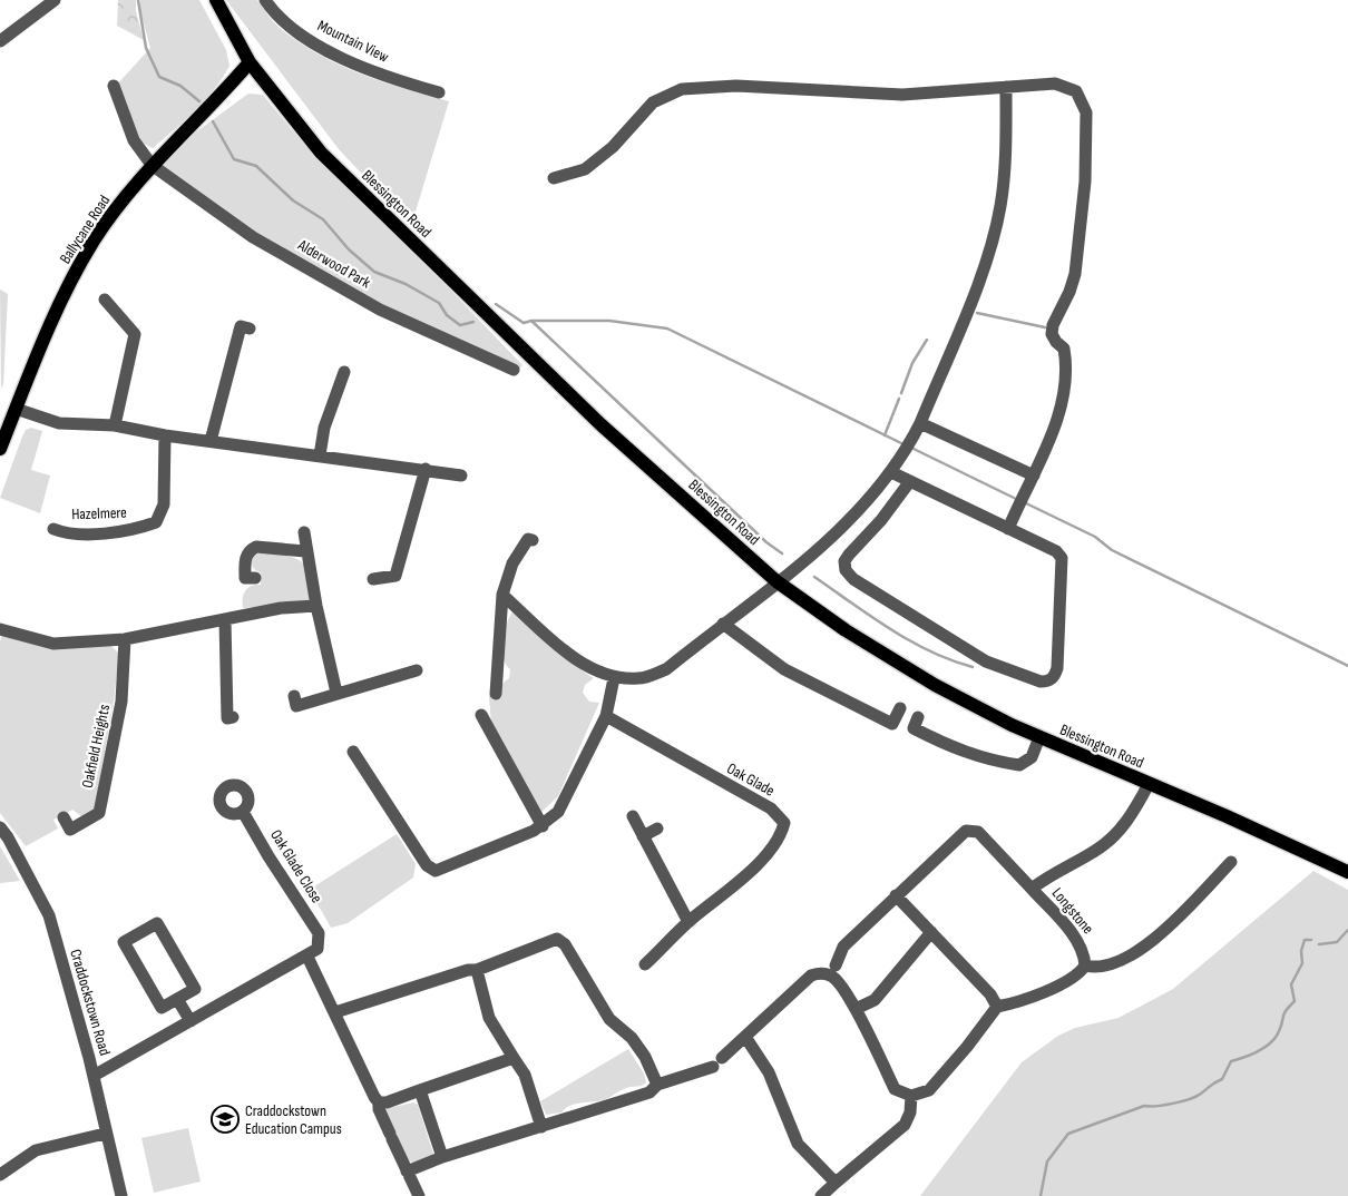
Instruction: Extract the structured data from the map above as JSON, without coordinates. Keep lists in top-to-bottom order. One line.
{"streets":{"main road":["Blessington Road","Ballycane Road"],"street":["Mountain View","Alderwood Park","Hazelmere","Oakfield Heights","Oak Glade","Oak Glade Close","Longstone","Craddockstown Road"]},"crossings":[["Blessington Road","Ballycane Road"],["Blessington Road","Longstone"],["Ballycane Road","Alderwood Park"]],"places":{"school or university":["Craddockstown Education Campus"]}}
